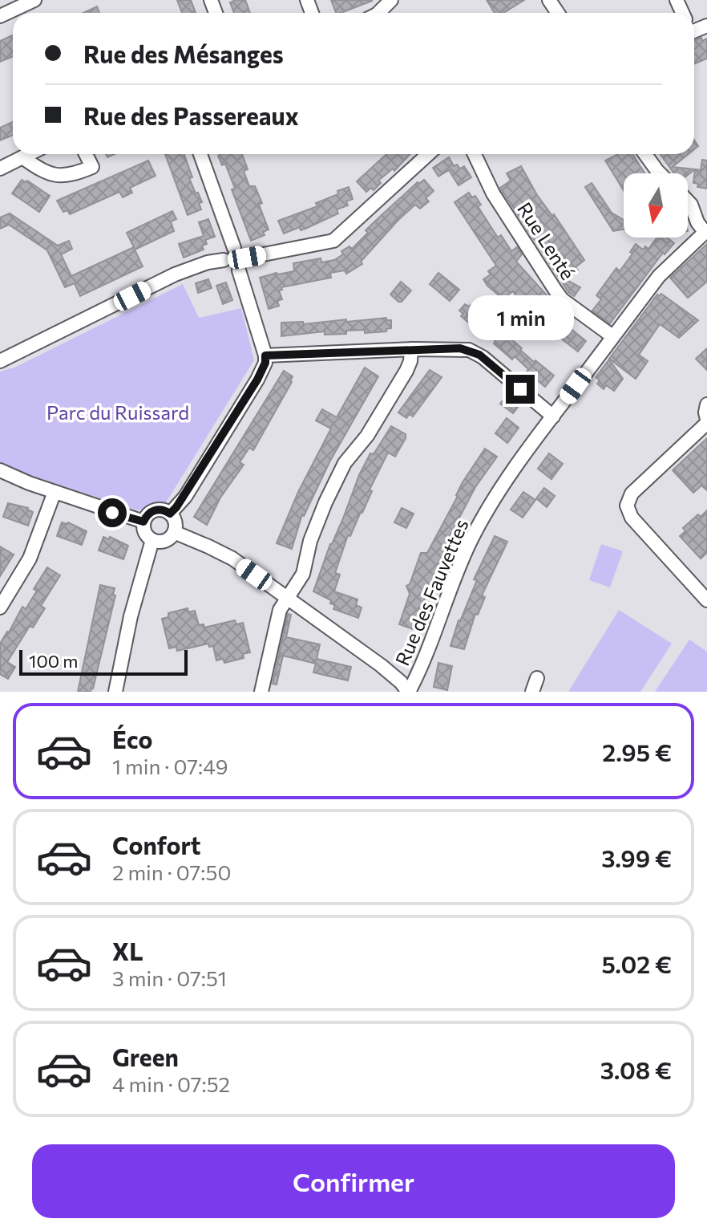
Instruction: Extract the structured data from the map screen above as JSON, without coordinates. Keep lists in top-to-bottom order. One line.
{"streets":{"street":["Rue Lenté","Rue des Fauvettes"]},"crossings":[["Rue Lenté","Rue des Fauvettes"]],"parks":["Parc du Ruissard"],"scale_bar":"100 m","north":"bottom","page":{"banner":["Rue des Mésanges","Rue des Passereaux"],"bubble":"1 min","scale":"100 m","list":[{"name":"Éco","note":"1 min · 07:49","value":"2.95 €"},{"name":"Confort","note":"2 min · 07:50","value":"3.99 €"},{"name":"XL","note":"3 min · 07:51","value":"5.02 €"},{"name":"Green","note":"4 min · 07:52","value":"3.08 €"}],"buttons":"Confirmer"}}
